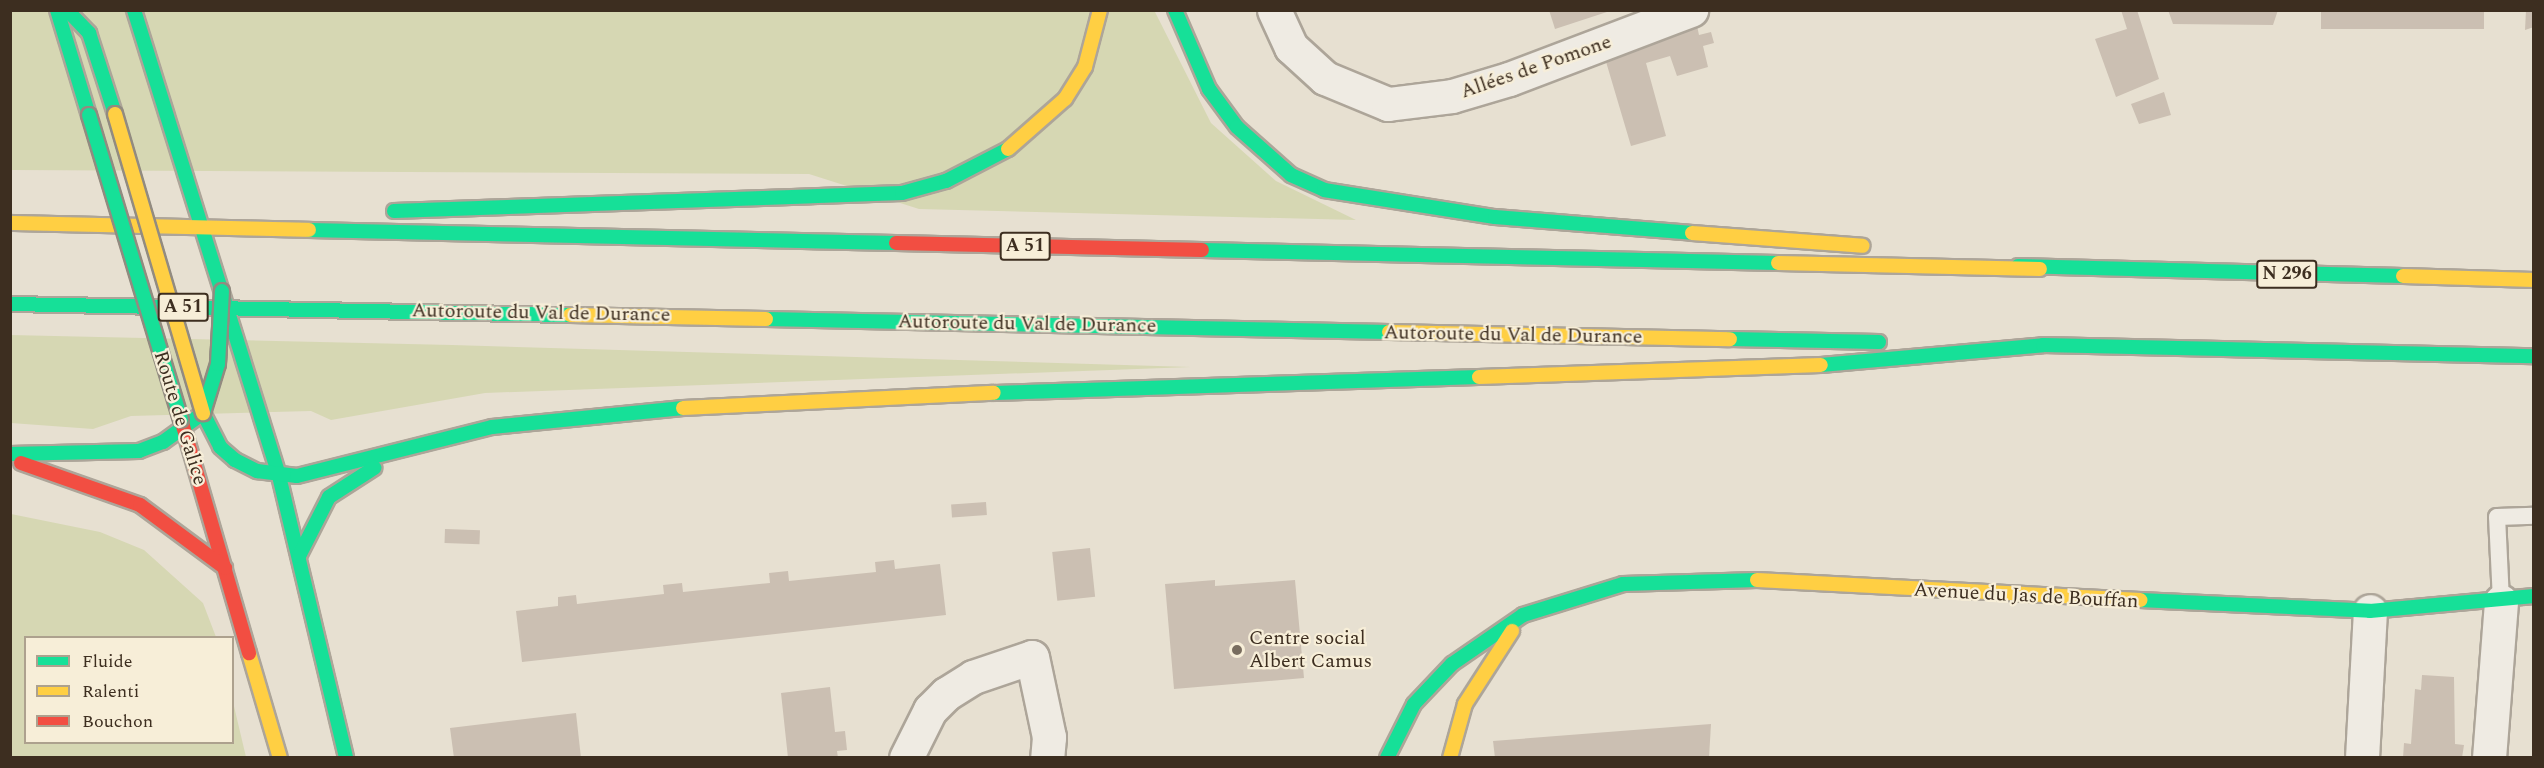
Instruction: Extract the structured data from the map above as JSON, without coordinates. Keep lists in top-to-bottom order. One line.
{"streets":{"main road":["A 51","N 296","Autoroute du Val de Durance","Route de Galice","Avenue du Jas de Bouffan"],"street":["Allées de Pomone"]},"crossings":[["A 51","N 296"]],"places":["Centre social Albert Camus"],"legend":["Fluide","Ralenti","Bouchon"]}
